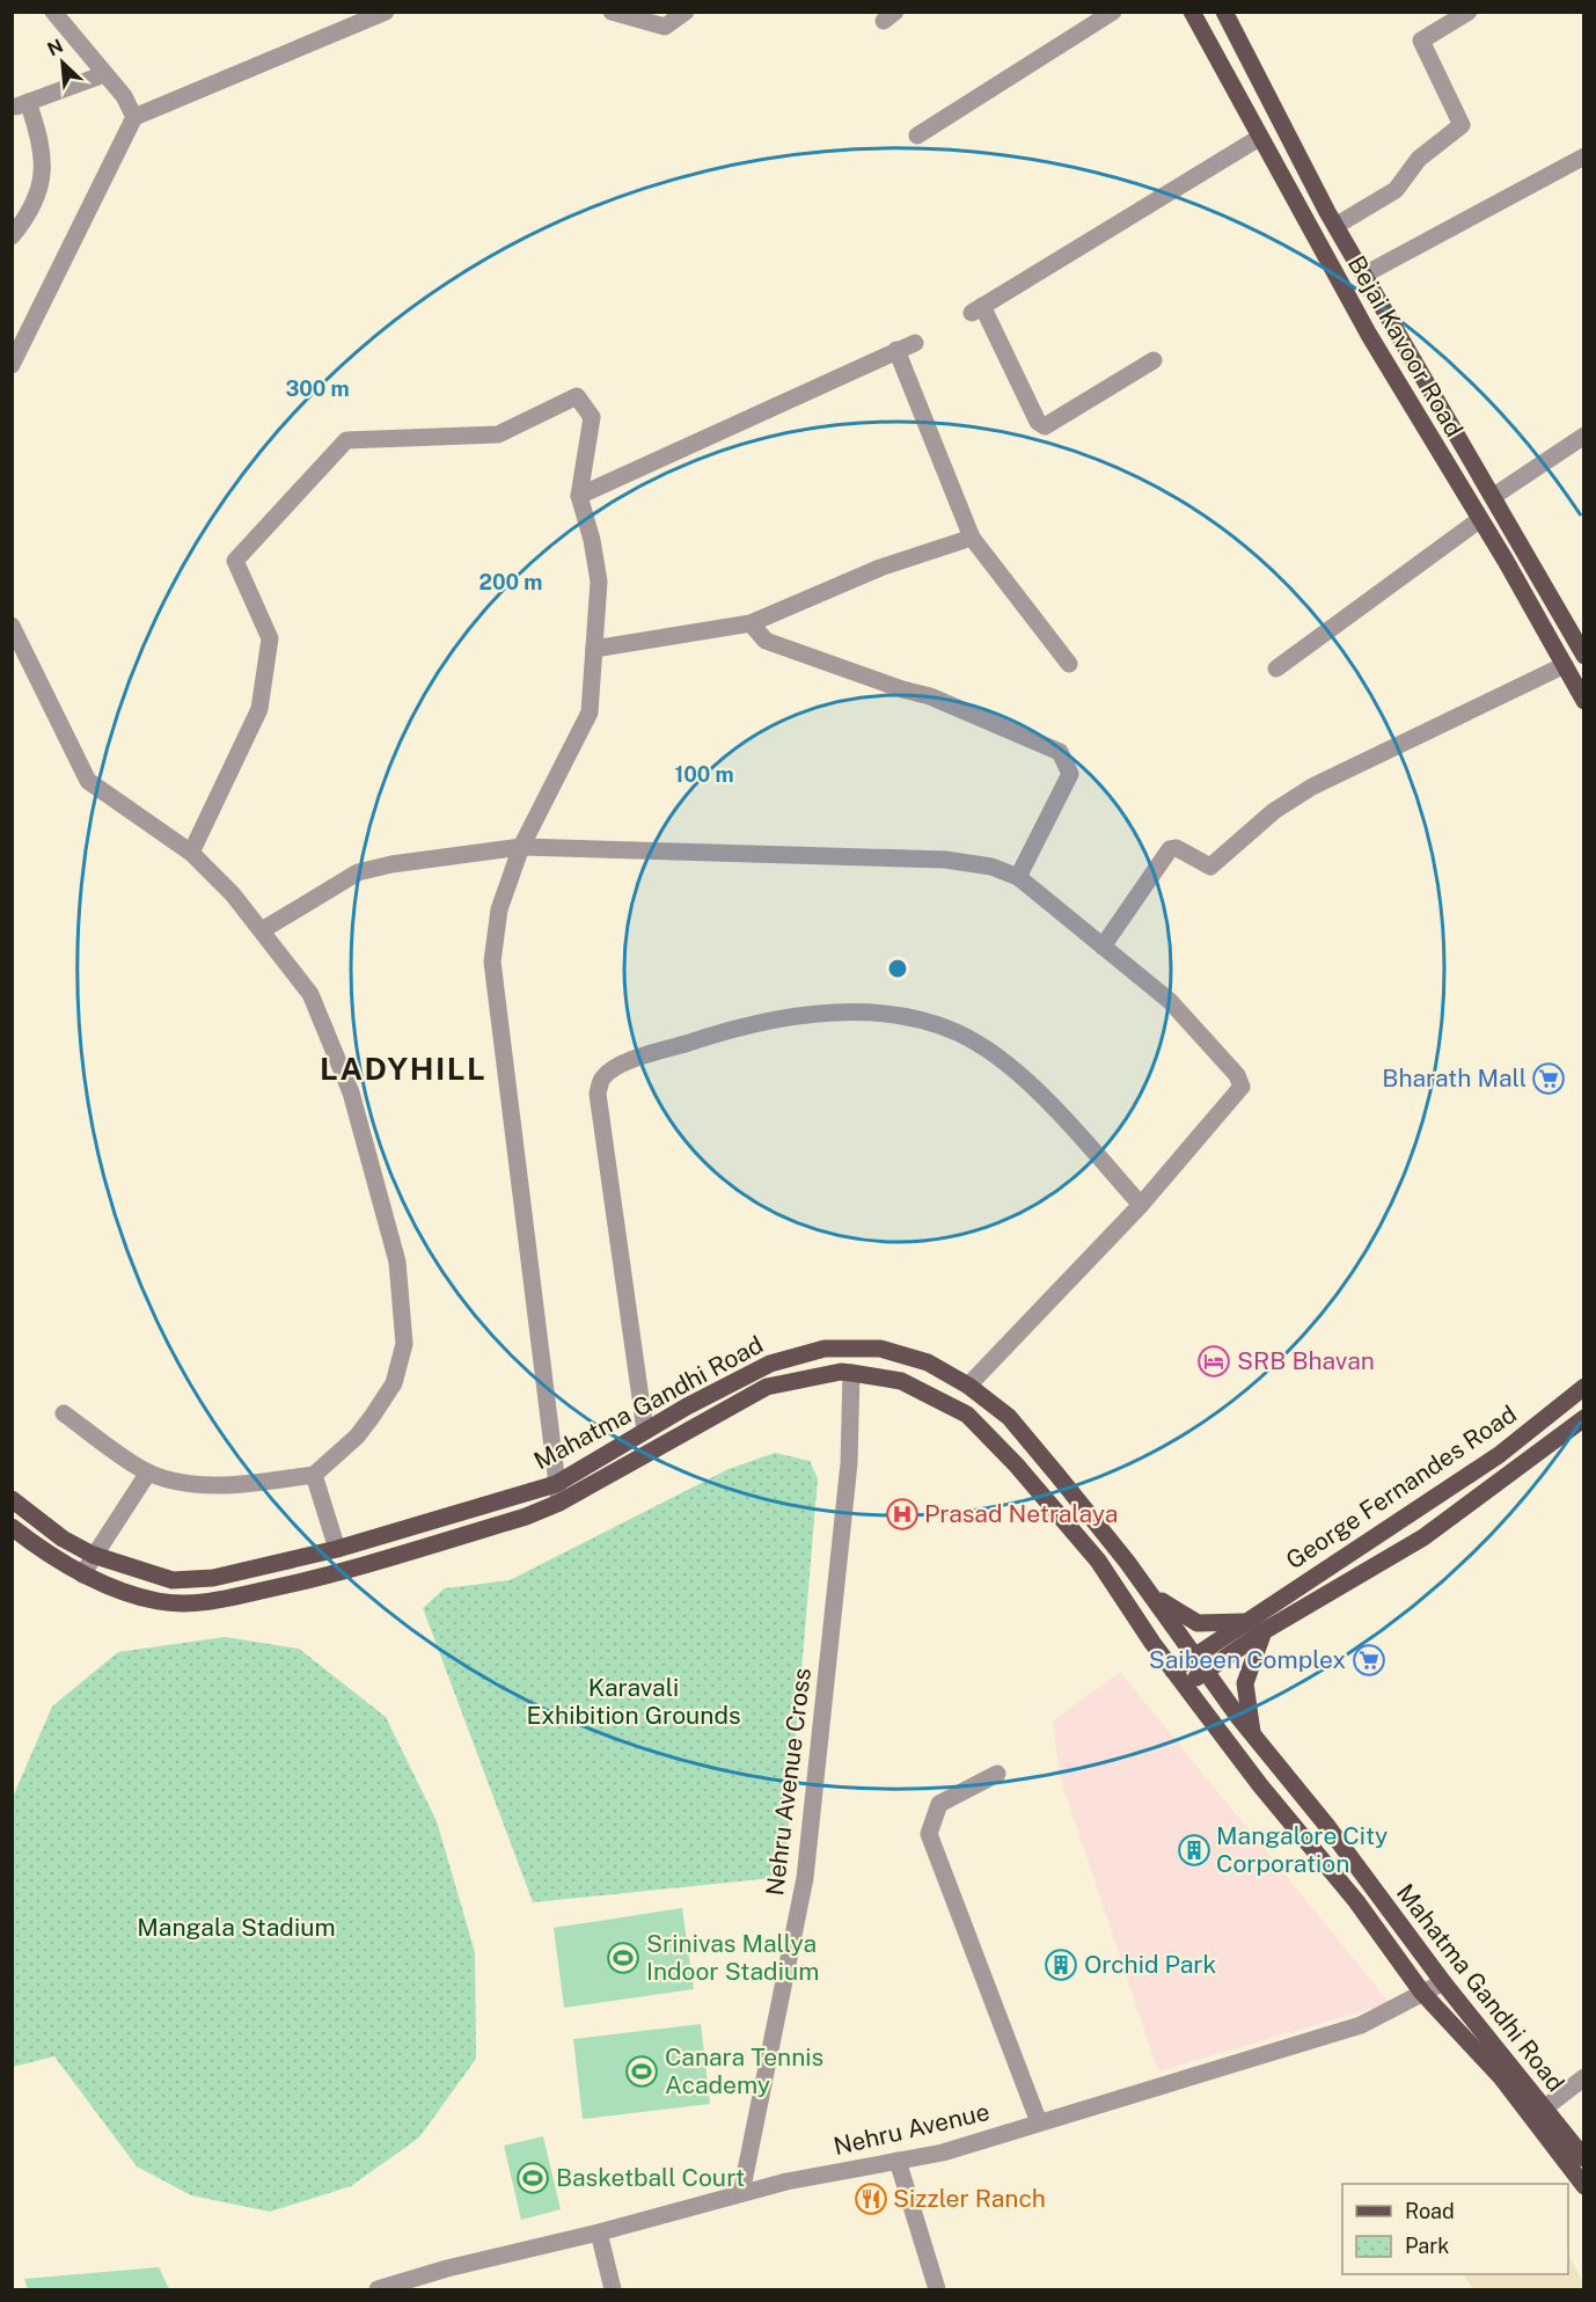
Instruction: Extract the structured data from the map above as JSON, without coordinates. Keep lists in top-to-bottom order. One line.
{"streets":{"main road":["Bejai Kavoor Road","Mahatma Gandhi Road","George Fernandes Road"],"street":["Nehru Avenue Cross","Nehru Avenue"]},"crossings":[["Mahatma Gandhi Road","George Fernandes Road"],["Mahatma Gandhi Road","Nehru Avenue Cross"],["Mahatma Gandhi Road","Nehru Avenue"],["Nehru Avenue Cross","Nehru Avenue"]],"districts":["LADYHILL"],"parks":["Karavali Exhibition Grounds","Mangala Stadium"],"places":{"supermarket":["Bharath Mall","Saibeen Complex"],"hotel":["SRB Bhavan"],"hospital":["Prasad Netralaya"],"building":["Mangalore City Corporation","Orchid Park"],"sports":["Srinivas Mallya Indoor Stadium","Canara Tennis Academy","Basketball Court"],"restaurant":["Sizzler Ranch"]},"legend":["Road","Park"],"north":"top left","rings":["300 m","200 m","100 m"]}
